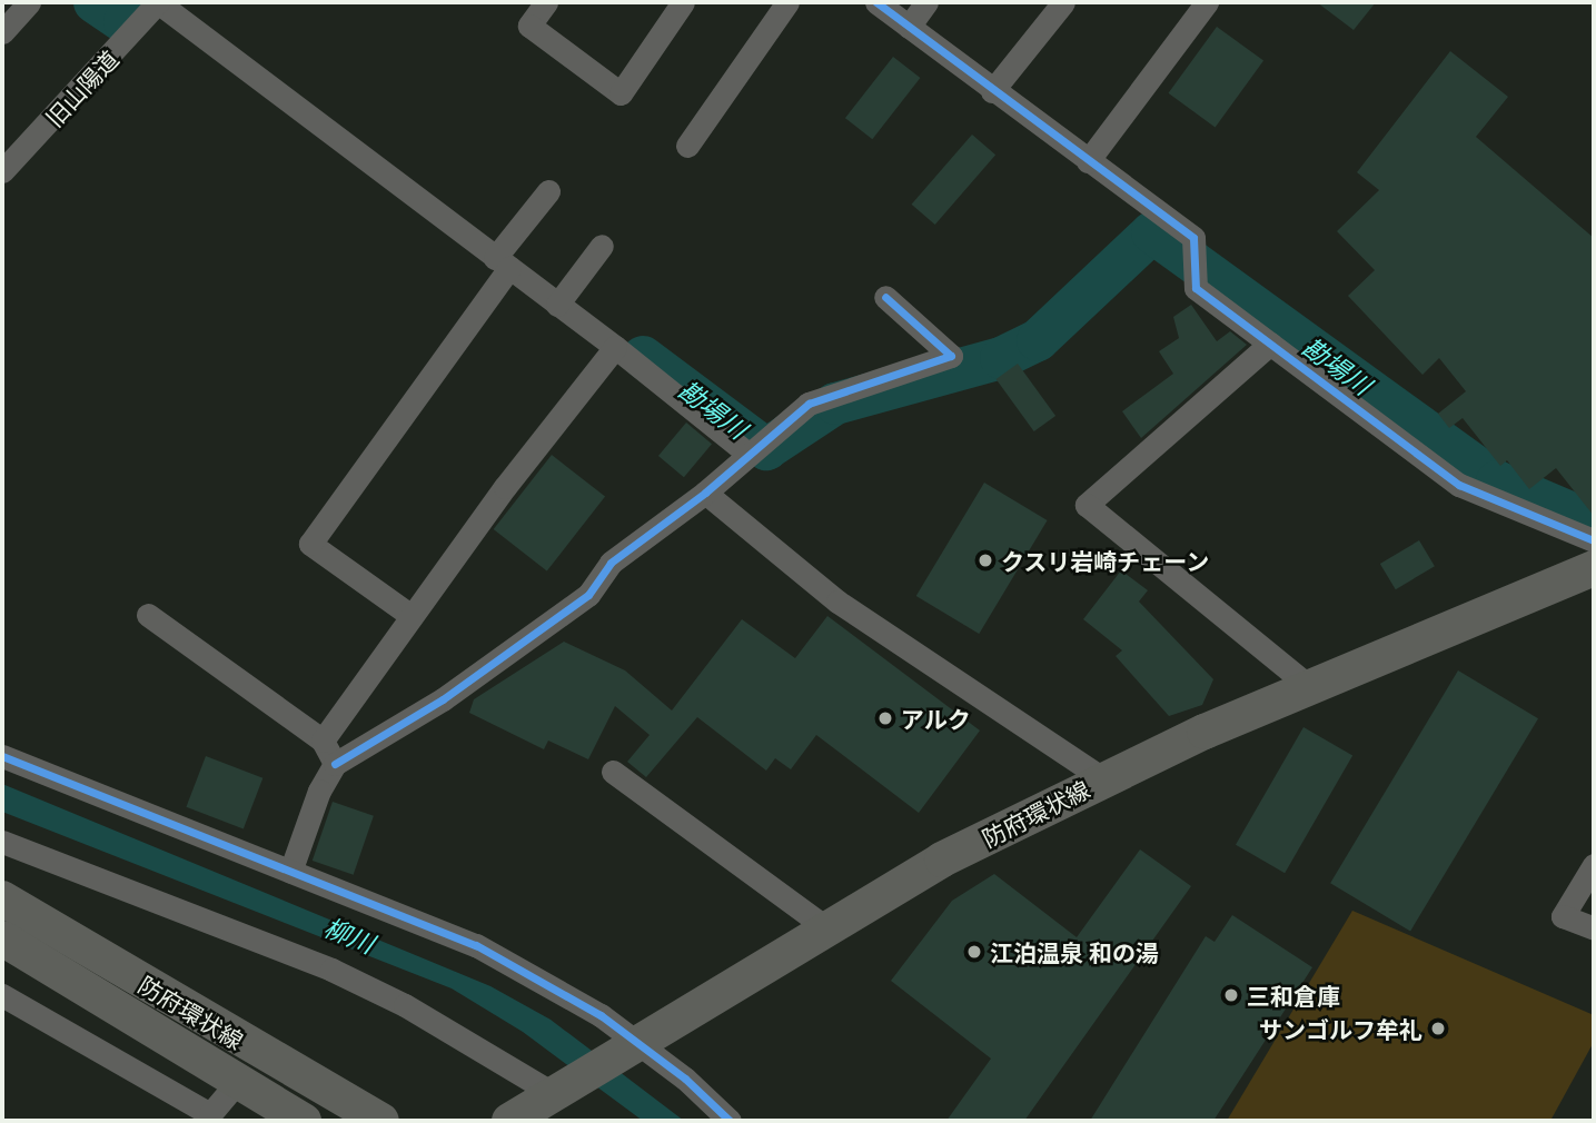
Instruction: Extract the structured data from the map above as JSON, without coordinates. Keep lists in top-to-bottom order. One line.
{"streets":{"main road":["防府環状線"],"street":["旧山陽道"]},"water":["勘場川","柳川"],"places":["クスリ岩崎チェーン","アルク","江泊温泉 和の湯","三和倉庫","サンゴルフ牟礼"]}
